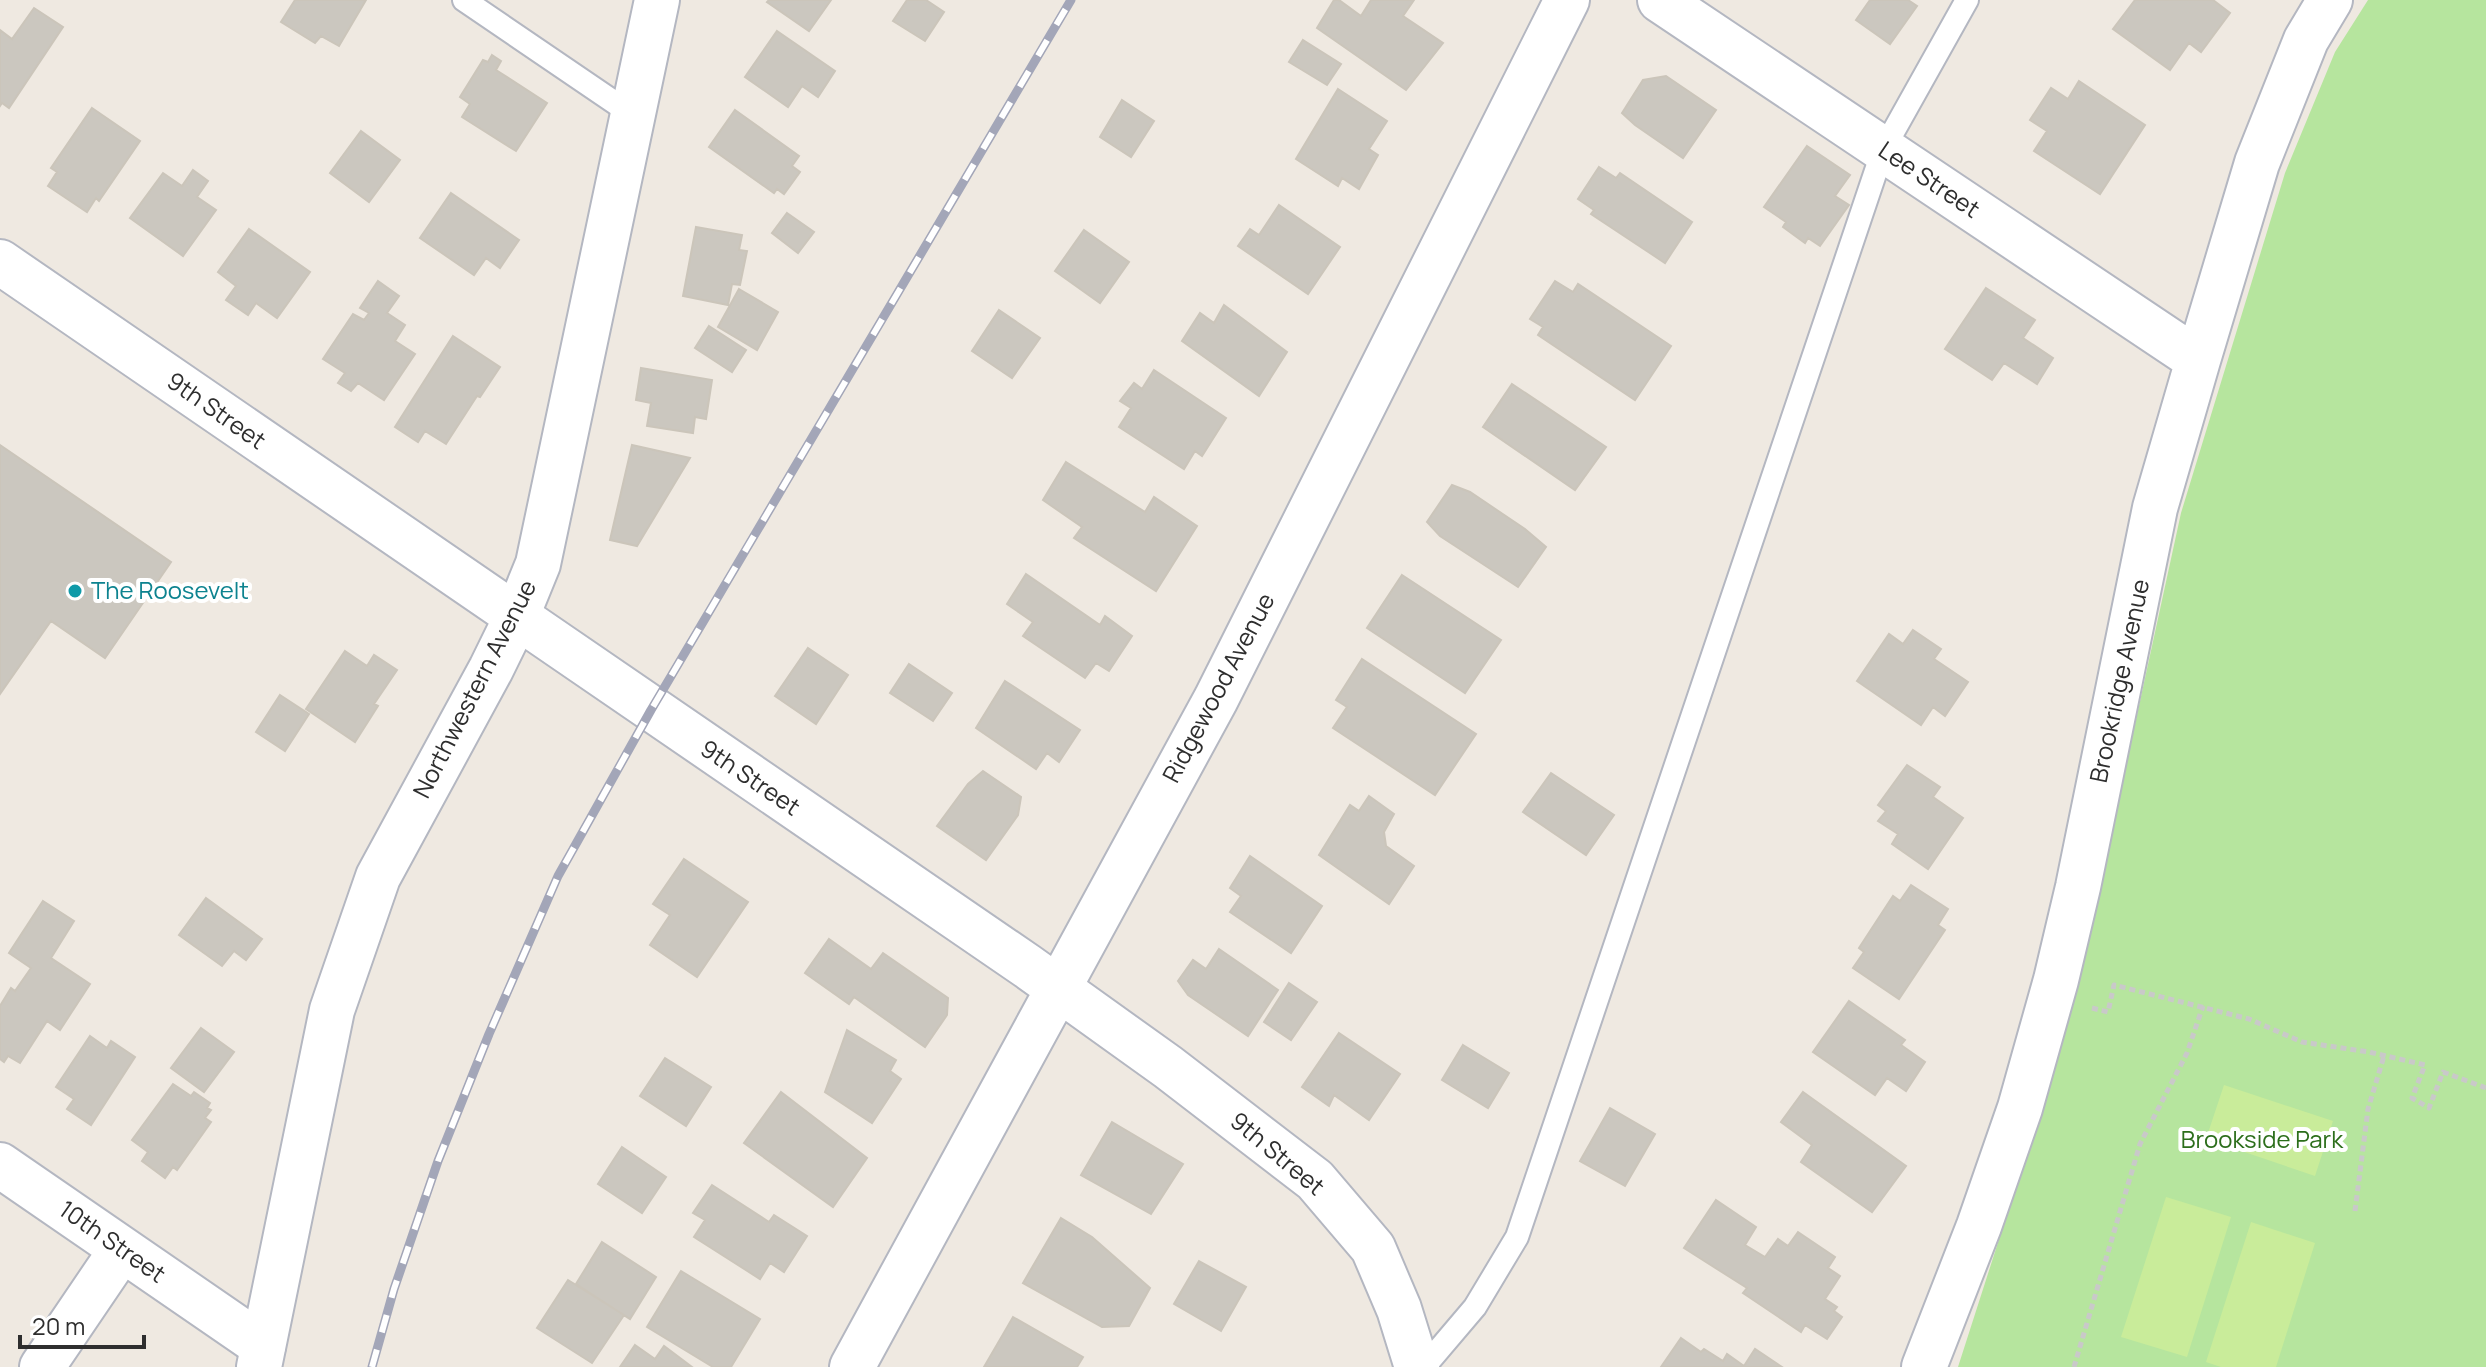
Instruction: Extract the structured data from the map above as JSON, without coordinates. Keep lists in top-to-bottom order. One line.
{"streets":{"street":["Lee Street","9th Street","Brookridge Avenue","Ridgewood Avenue","Northwestern Avenue","10th Street"]},"crossings":[["Lee Street","Brookridge Avenue"],["9th Street","Ridgewood Avenue"],["9th Street","Northwestern Avenue"],["Northwestern Avenue","10th Street"]],"parks":["Brookside Park"],"places":["The Roosevelt"],"scale_bar":"20 m"}
